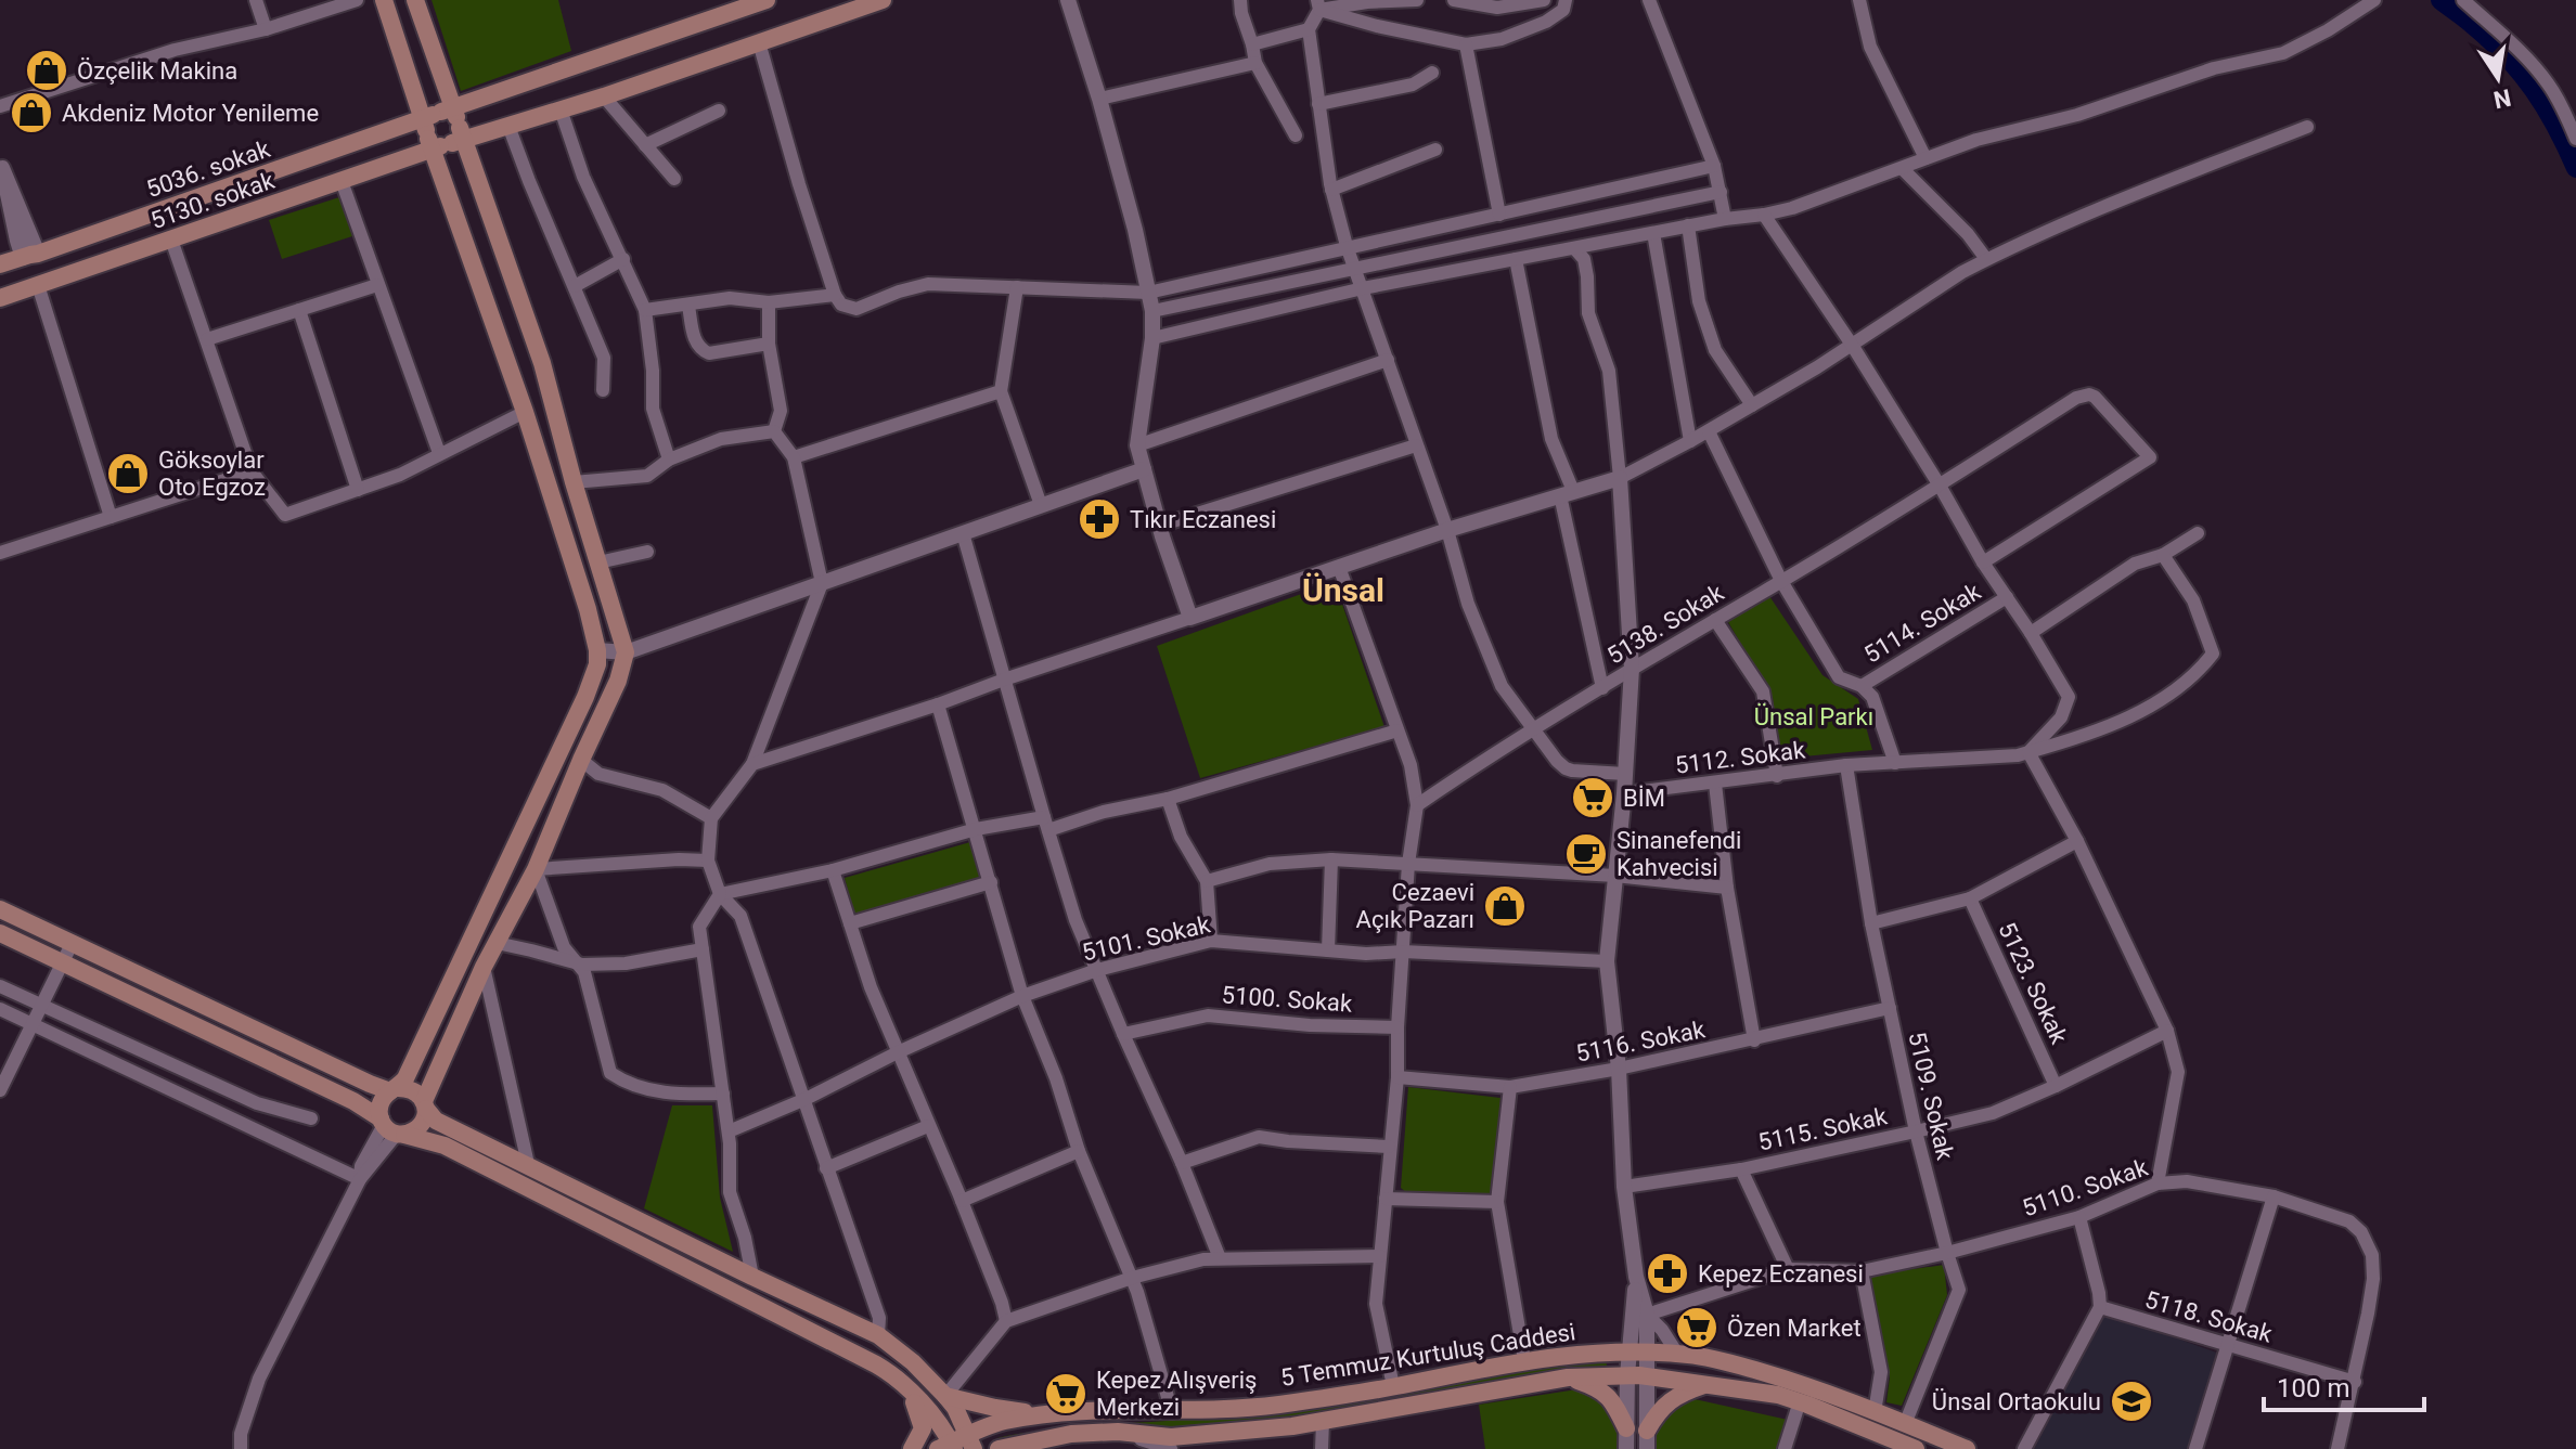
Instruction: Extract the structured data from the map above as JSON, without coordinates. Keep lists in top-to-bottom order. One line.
{"streets":{"main road":["5036. sokak","5130. sokak","5 Temmuz Kurtuluş Caddesi"],"street":["5114. Sokak","5138. Sokak","5112. Sokak","5101. Sokak","5123. Sokak","5100. Sokak","5116. Sokak","5109. Sokak","5115. Sokak","5110. Sokak","5118. Sokak"]},"crossings":[["5036. sokak","5130. sokak"],["5112. Sokak","5109. Sokak"],["5123. Sokak","5115. Sokak"],["5116. Sokak","5109. Sokak"],["5109. Sokak","5115. Sokak"],["5109. Sokak","5110. Sokak"],["5109. Sokak","5 Temmuz Kurtuluş Caddesi"],["5110. Sokak","5118. Sokak"]],"districts":["Ünsal"],"parks":["Ünsal Parkı"],"places":{"shop":["Özçelik Makina","Akdeniz Motor Yenileme","Göksoylar Oto Egzoz","Cezaevi Açık Pazarı"],"pharmacy":["Tıkır Eczanesi","Kepez Eczanesi"],"supermarket":["BİM","Özen Market","Kepez Alışveriş Merkezi"],"cafe":["Sinanefendi Kahvecisi"],"school or university":["Ünsal Ortaokulu"]},"scale_bar":"100 m","north":"bottom"}
